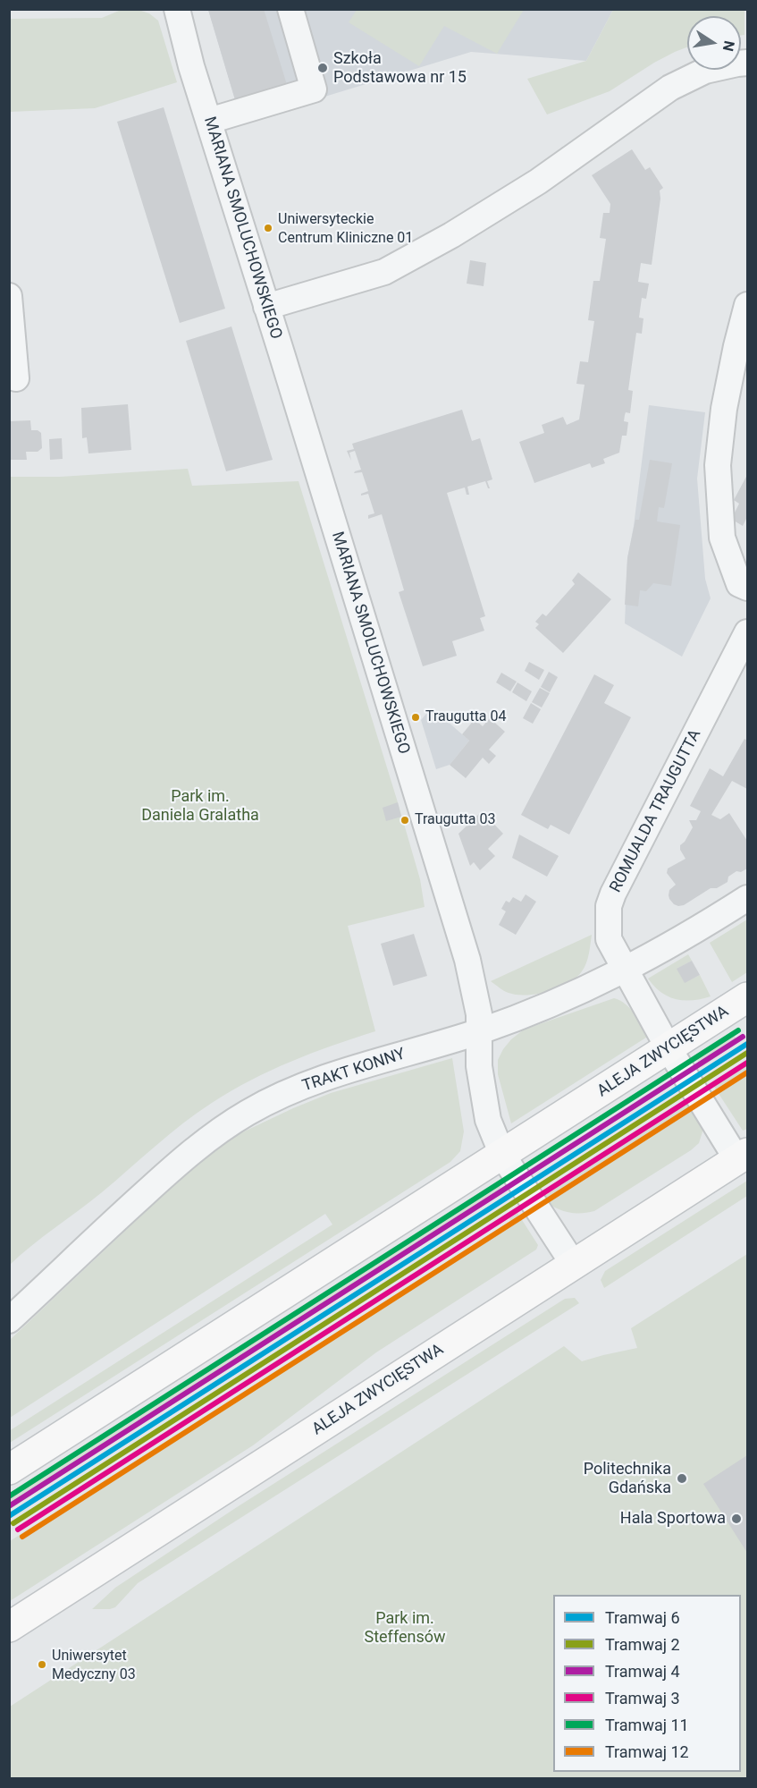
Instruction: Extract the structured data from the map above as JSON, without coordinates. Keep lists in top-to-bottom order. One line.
{"streets":{"main road":["ALEJA ZWYCIĘSTWA"],"street":["MARIANA SMOLUCHOWSKIEGO","ROMUALDA TRAUGUTTA","TRAKT KONNY"]},"crossings":[["MARIANA SMOLUCHOWSKIEGO","ALEJA ZWYCIĘSTWA"],["MARIANA SMOLUCHOWSKIEGO","TRAKT KONNY"],["ROMUALDA TRAUGUTTA","ALEJA ZWYCIĘSTWA"],["ROMUALDA TRAUGUTTA","TRAKT KONNY"]],"parks":["Park im. Daniela Gralatha","Park im. Steffensów"],"places":["Szkoła Podstawowa nr 15","Uniwersyteckie Centrum Kliniczne 01","Traugutta 04","Traugutta 03","Politechnika Gdańska","Hala Sportowa","Uniwersytet Medyczny 03"],"lines":["tram line 11","tram line 4","tram line 6","tram line 2","tram line 3","tram line 12"],"legend":["Tramwaj 6","Tramwaj 2","Tramwaj 4","Tramwaj 3","Tramwaj 11","Tramwaj 12"],"north":"right"}
